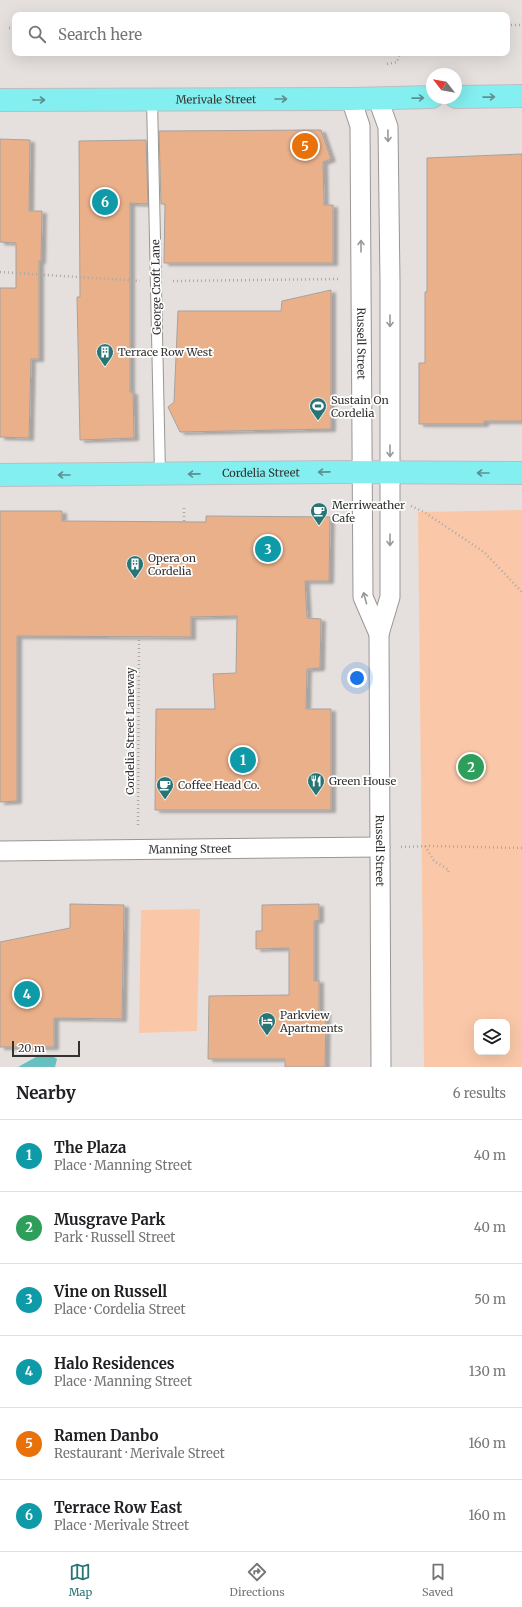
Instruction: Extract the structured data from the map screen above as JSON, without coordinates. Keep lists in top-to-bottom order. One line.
{"streets":{"main road":["Merivale Street","Cordelia Street"],"street":["Russell Street","Manning Street"],"lane":["George Croft Lane"],"path":["Cordelia Street Laneway"]},"crossings":[["Merivale Street","George Croft Lane"],["Merivale Street","Russell Street"],["George Croft Lane","Cordelia Street"],["Russell Street","Cordelia Street"],["Russell Street","Manning Street"]],"one_way":["Merivale Street","Cordelia Street"],"places":{"building":["Terrace Row West","Opera on Cordelia"],"sports":["Sustain On Cordelia"],"cafe":["Merriweather Cafe","Coffee Head Co."],"restaurant":["Green House"],"hotel":["Parkview Apartments"]},"scale_bar":"20 m","north":"top left","page":{"search":"Search here","pins":["5","6","3","1","2","4"],"scale":"20 m","heading":["Nearby","6 results"],"list":[{"mark":"1","name":"The Plaza","note":"Place · Manning Street","value":"40 m"},{"mark":"2","name":"Musgrave Park","note":"Park · Russell Street","value":"40 m"},{"mark":"3","name":"Vine on Russell","note":"Place · Cordelia Street","value":"50 m"},{"mark":"4","name":"Halo Residences","note":"Place · Manning Street","value":"130 m"},{"mark":"5","name":"Ramen Danbo","note":"Restaurant · Merivale Street","value":"160 m"},{"mark":"6","name":"Terrace Row East","note":"Place · Merivale Street","value":"160 m"}],"nav":["Map","Directions","Saved"]}}
